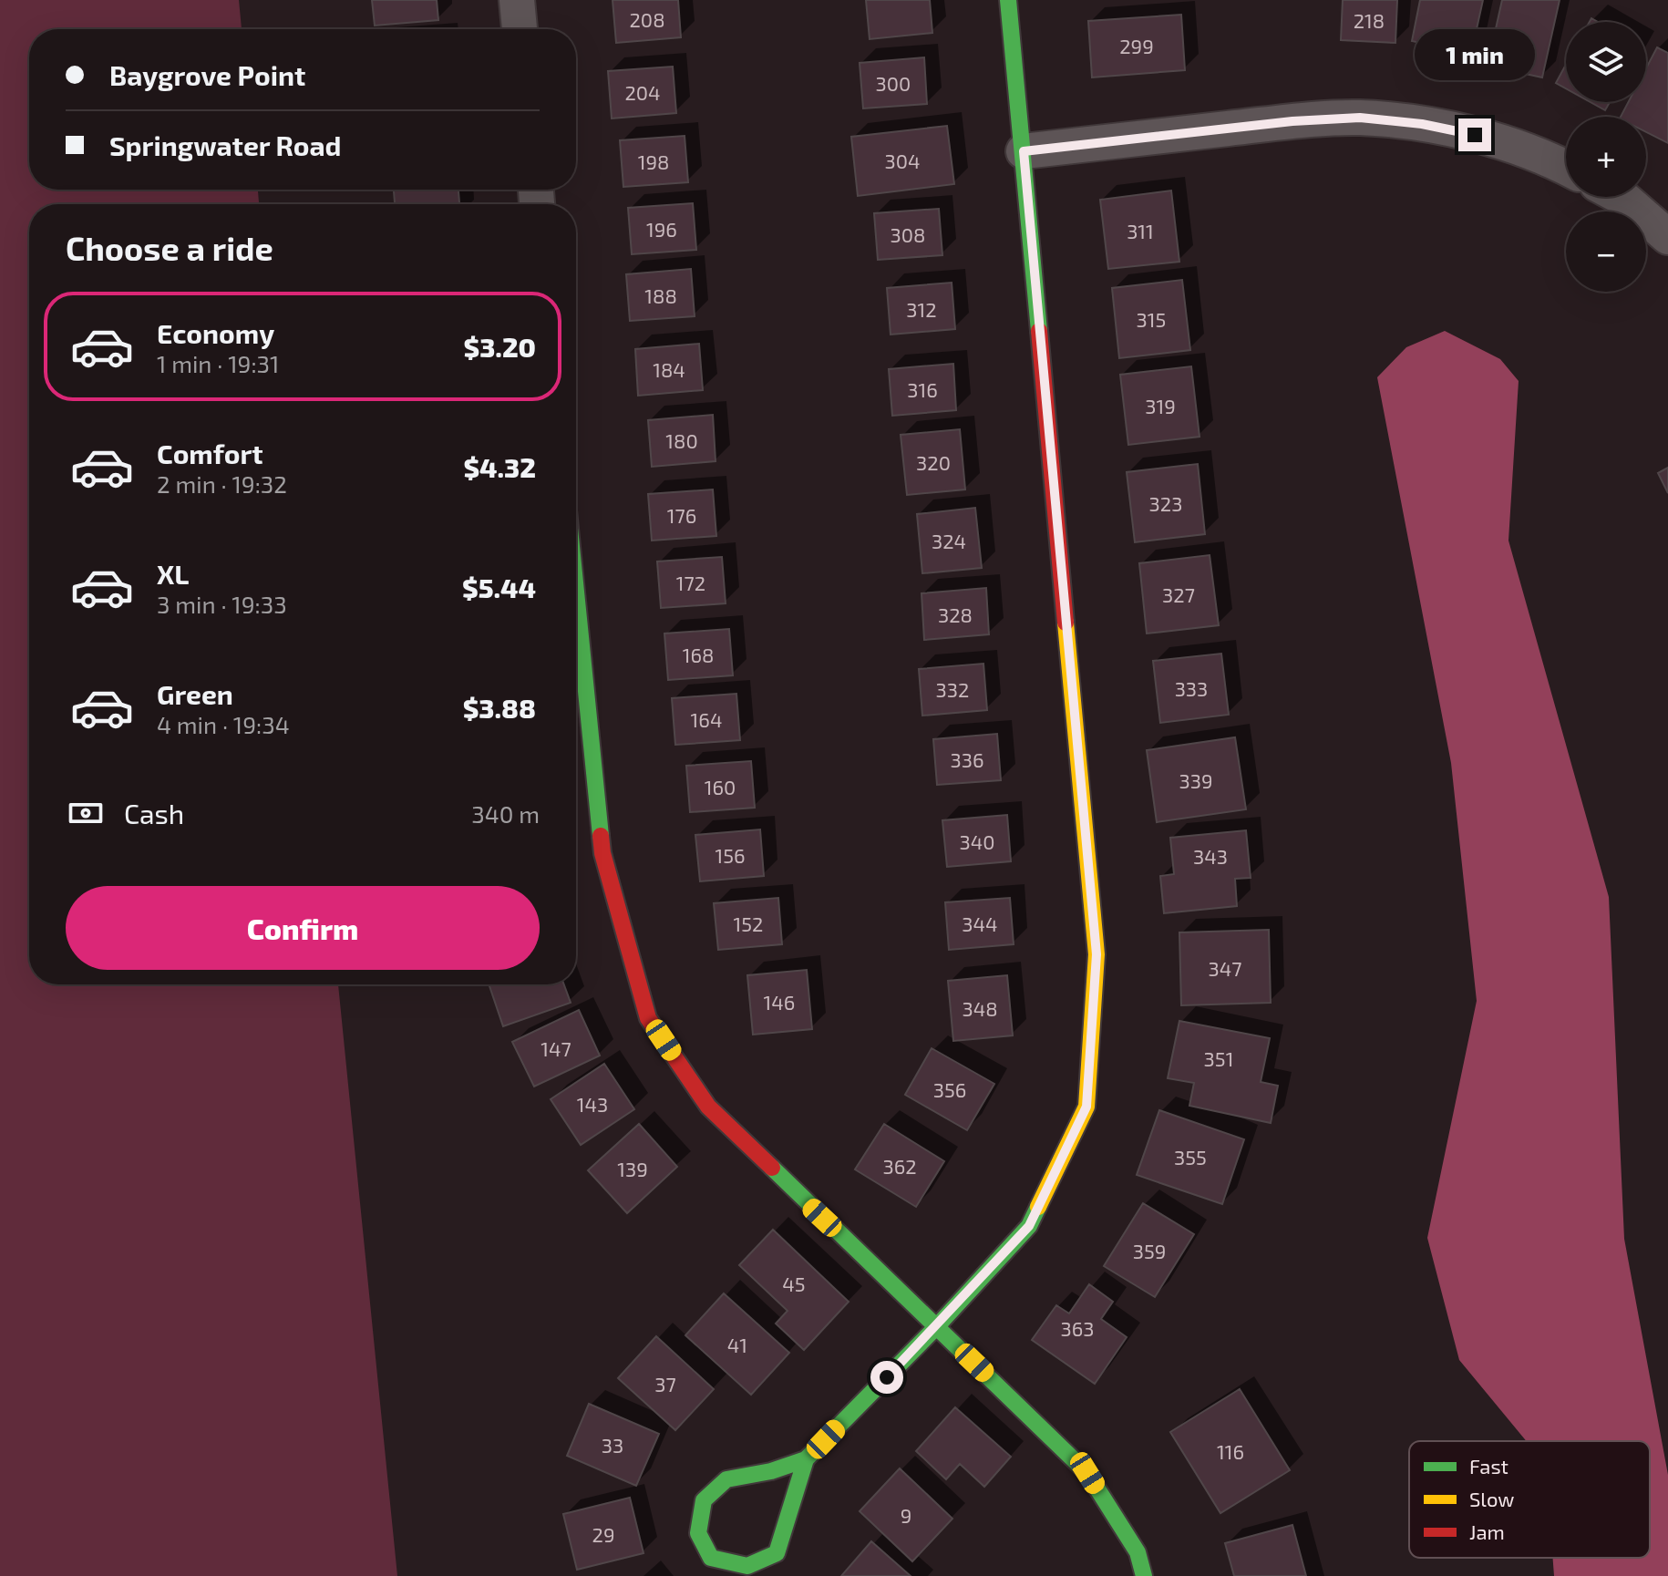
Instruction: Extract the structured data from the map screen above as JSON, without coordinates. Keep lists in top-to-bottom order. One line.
{"house_numbers":["208","218","299","300","204","304","198","196","311","308","188","312","315","184","316","319","180","320","323","176","324","172","327","328","168","333","332","164","336","339","160","340","156","343","152","344","347","146","348","147","351","356","143","355","362","139","359","45","363","41","37","33","116","9","29"],"legend":["Fast","Slow","Jam"],"page":{"map_buttons":["+","−"],"bubble":"1 min","banner":["Baygrove Point","Springwater Road"],"heading":"Choose a ride","list":[{"name":"Economy","note":"1 min · 19:31","value":"$3.20"},{"name":"Comfort","note":"2 min · 19:32","value":"$4.32"},{"name":"XL","note":"3 min · 19:33","value":"$5.44"},{"name":"Green","note":"4 min · 19:34","value":"$3.88"}],"pay":["Cash","340 m"],"buttons":"Confirm"}}
